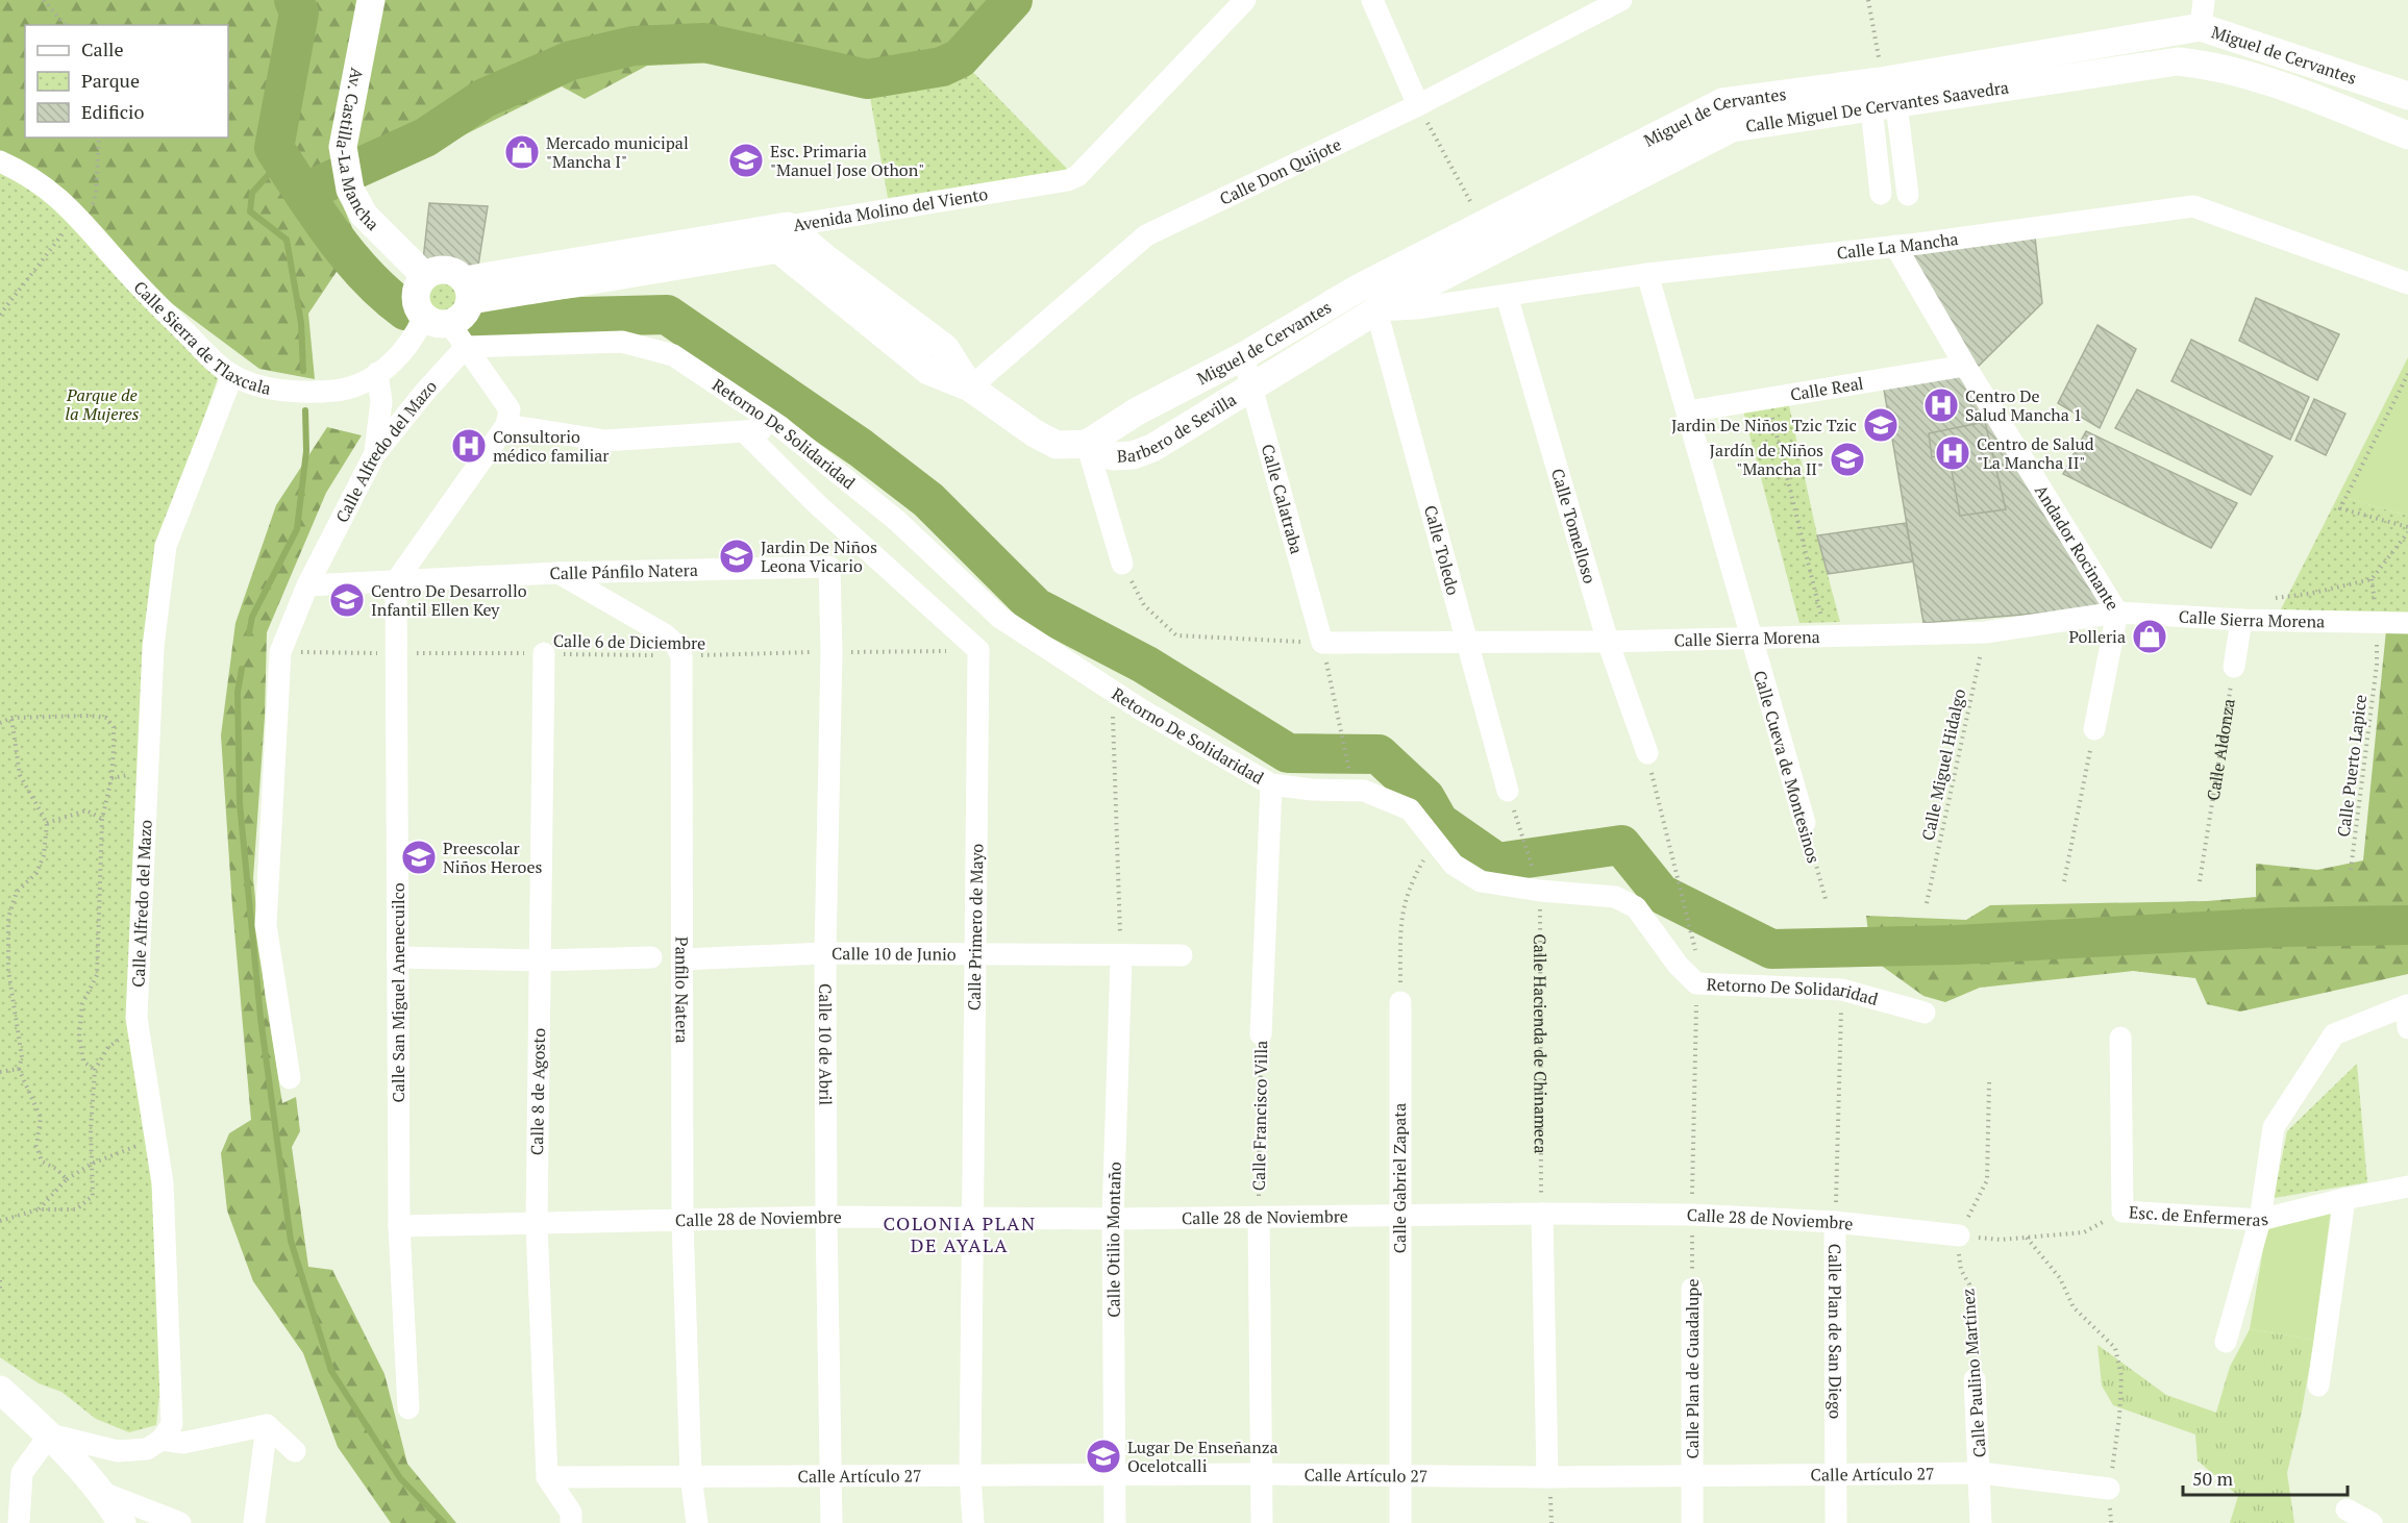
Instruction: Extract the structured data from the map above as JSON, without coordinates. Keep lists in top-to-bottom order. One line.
{"streets":{"main road":["Miguel de Cervantes","Calle Miguel De Cervantes Saavedra","Av. Castilla-La Mancha","Avenida Molino del Viento","Barbero de Sevilla"],"street":["Calle Don Quijote","Calle La Mancha","Calle Sierra de Tlaxcala","Calle Real","Retorno De Solidaridad","Calle Alfredo del Mazo","Calle Calatraba","Calle Tomelloso","Andador Rocinante","Calle Toledo","Calle Pánfilo Natera","Calle Sierra Morena","Calle Cueva de Montesinos","Calle Primero de Mayo","Calle 10 de Junio","Panfilo Natera","Calle San Miguel Anenecuilco","Calle 10 de Abril","Calle 8 de Agosto","Calle Francisco Villa","Calle Gabriel Zapata","Esc. de Enfermeras","Calle 28 de Noviembre","Calle Otilio Montaño","Calle Plan de San Diego","Calle Plan de Guadalupe","Calle Paulino Martínez","Calle Artículo 27"],"path":["Calle 6 de Diciembre","Calle Aldonza","Calle Miguel Hidalgo","Calle Puerto Lapice","Calle Hacienda de Chinameca"]},"crossings":[["Miguel de Cervantes","Barbero de Sevilla"],["Miguel de Cervantes","Calle Calatraba"],["Calle Miguel De Cervantes Saavedra","Calle La Mancha"],["Calle Miguel De Cervantes Saavedra","Barbero de Sevilla"],["Calle Miguel De Cervantes Saavedra","Calle Toledo"],["Av. Castilla-La Mancha","Avenida Molino del Viento"],["Av. Castilla-La Mancha","Calle Sierra de Tlaxcala"],["Calle Don Quijote","Barbero de Sevilla"],["Avenida Molino del Viento","Calle Sierra de Tlaxcala"],["Avenida Molino del Viento","Barbero de Sevilla"],["Calle La Mancha","Barbero de Sevilla"],["Calle La Mancha","Calle Tomelloso"],["Calle La Mancha","Andador Rocinante"],["Calle La Mancha","Calle Toledo"],["Calle La Mancha","Calle Cueva de Montesinos"],["Calle Sierra de Tlaxcala","Calle Alfredo del Mazo"],["Calle Real","Andador Rocinante"],["Calle Real","Calle Cueva de Montesinos"],["Barbero de Sevilla","Calle Calatraba"],["Barbero de Sevilla","Calle Toledo"],["Retorno De Solidaridad","Calle Alfredo del Mazo"],["Retorno De Solidaridad","Calle Hacienda de Chinameca"],["Retorno De Solidaridad","Calle Francisco Villa"],["Retorno De Solidaridad","Calle Plan de San Diego"],["Calle Alfredo del Mazo","Calle Pánfilo Natera"],["Calle Alfredo del Mazo","Calle 6 de Diciembre"],["Calle Calatraba","Calle Sierra Morena"],["Calle Tomelloso","Calle Sierra Morena"],["Andador Rocinante","Calle Sierra Morena"],["Calle Toledo","Calle Sierra Morena"],["Calle Pánfilo Natera","Calle San Miguel Anenecuilco"],["Calle Pánfilo Natera","Calle 10 de Abril"],["Calle Sierra Morena","Calle Miguel Hidalgo"],["Calle Sierra Morena","Calle Cueva de Montesinos"],["Calle 6 de Diciembre","Calle Primero de Mayo"],["Calle 6 de Diciembre","Panfilo Natera"],["Calle 6 de Diciembre","Calle San Miguel Anenecuilco"],["Calle 6 de Diciembre","Calle 10 de Abril"],["Calle 6 de Diciembre","Calle 8 de Agosto"],["Calle Primero de Mayo","Calle 10 de Junio"],["Calle Primero de Mayo","Calle 28 de Noviembre"],["Calle Primero de Mayo","Calle Artículo 27"],["Calle 10 de Junio","Panfilo Natera"],["Calle 10 de Junio","Calle 10 de Abril"],["Calle 10 de Junio","Calle Otilio Montaño"],["Panfilo Natera","Calle 28 de Noviembre"],["Panfilo Natera","Calle Artículo 27"],["Calle San Miguel Anenecuilco","Calle 28 de Noviembre"],["Calle Hacienda de Chinameca","Calle 28 de Noviembre"],["Calle 10 de Abril","Calle 28 de Noviembre"],["Calle 10 de Abril","Calle Artículo 27"],["Calle 8 de Agosto","Calle 28 de Noviembre"],["Calle 8 de Agosto","Calle Artículo 27"],["Calle Francisco Villa","Calle 28 de Noviembre"],["Calle Gabriel Zapata","Calle 28 de Noviembre"],["Calle Gabriel Zapata","Calle Artículo 27"],["Calle 28 de Noviembre","Calle Otilio Montaño"],["Calle 28 de Noviembre","Calle Plan de San Diego"],["Calle 28 de Noviembre","Calle Plan de Guadalupe"],["Calle 28 de Noviembre","Calle Paulino Martínez"],["Calle Otilio Montaño","Calle Artículo 27"],["Calle Plan de San Diego","Calle Artículo 27"],["Calle Plan de Guadalupe","Calle Artículo 27"],["Calle Paulino Martínez","Calle Artículo 27"]],"districts":["COLONIA PLAN DE AYALA"],"parks":["Parque de la Mujeres"],"places":{"shop":["Mercado municipal \"Mancha I\"","Polleria"],"school or university":["Esc. Primaria \"Manuel Jose Othon\"","Jardin De Niños Tzic Tzic","Jardín de Niños \"Mancha II\"","Jardin De Niños Leona Vicario","Centro De Desarrollo Infantil Ellen Key","Preescolar Niños Heroes","Lugar De Enseñanza Ocelotcalli"],"hospital":["Centro De Salud Mancha 1","Consultorio médico familiar","Centro de Salud \"La Mancha II\""]},"legend":["Calle","Parque","Edificio"],"scale_bar":"50 m"}
